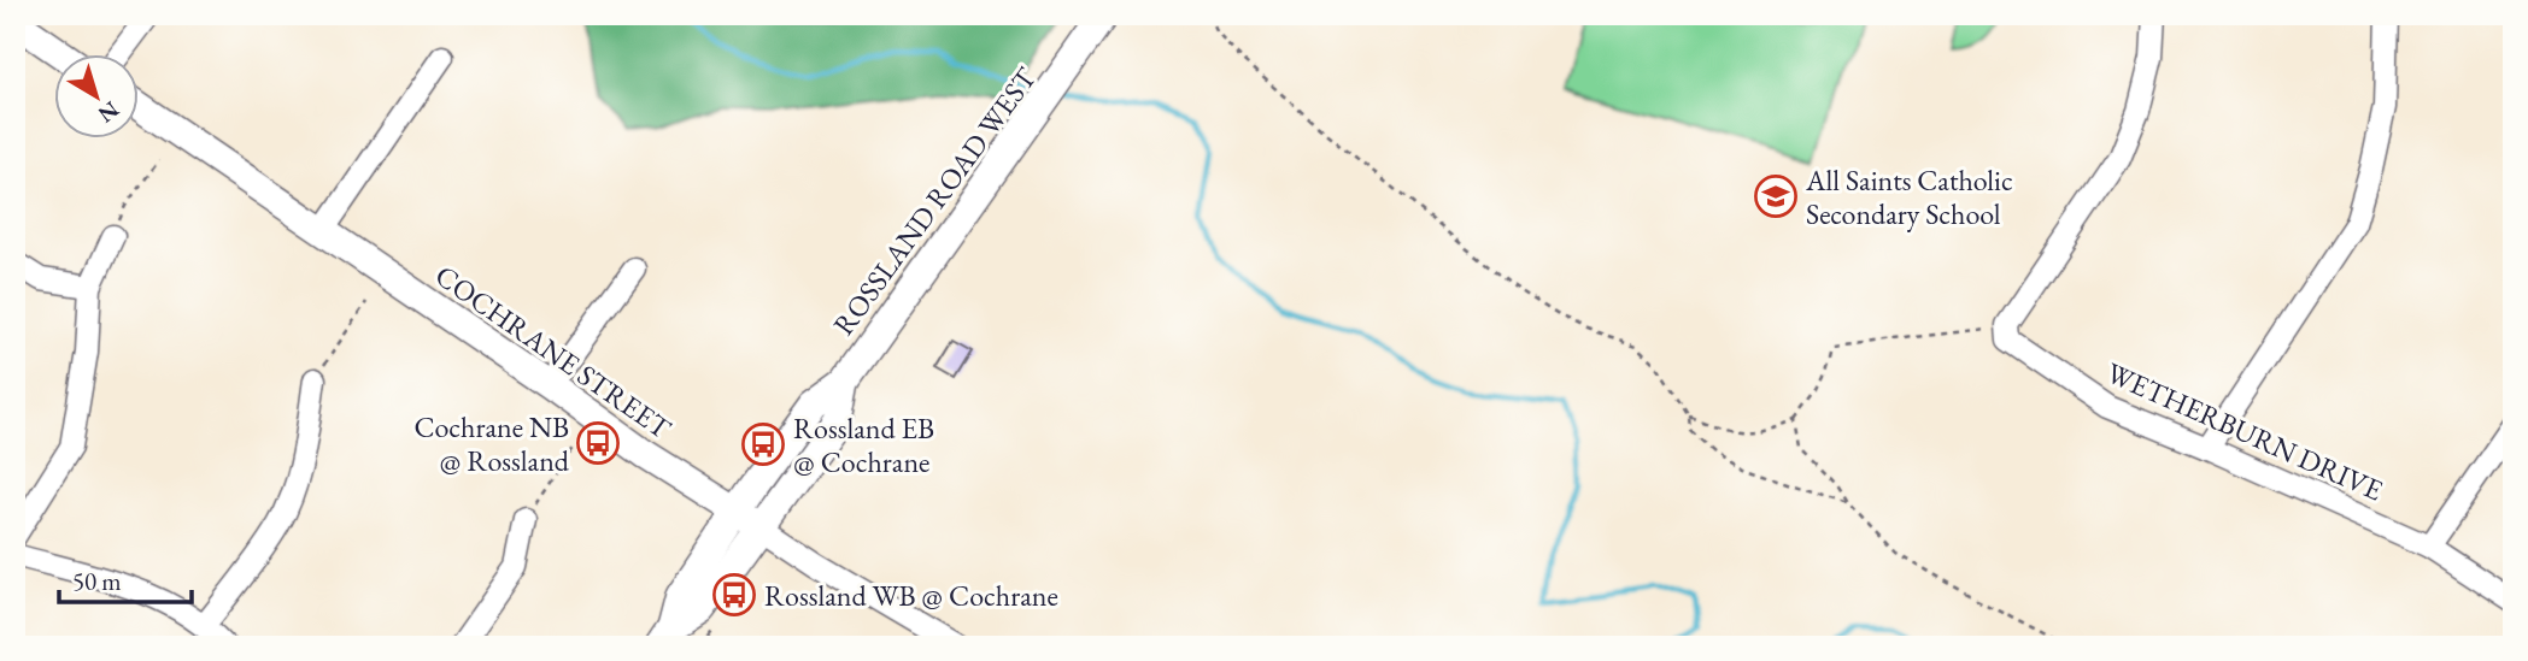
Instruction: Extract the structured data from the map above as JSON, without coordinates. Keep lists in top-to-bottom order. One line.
{"streets":{"main road":["ROSSLAND ROAD WEST","COCHRANE STREET"],"street":["WETHERBURN DRIVE"]},"crossings":[["ROSSLAND ROAD WEST","COCHRANE STREET"]],"places":{"school or university":["All Saints Catholic Secondary School"],"bus stop":["Cochrane NB @ Rossland","Rossland EB @ Cochrane","Rossland WB @ Cochrane"]},"scale_bar":"50 m","north":"bottom right"}
